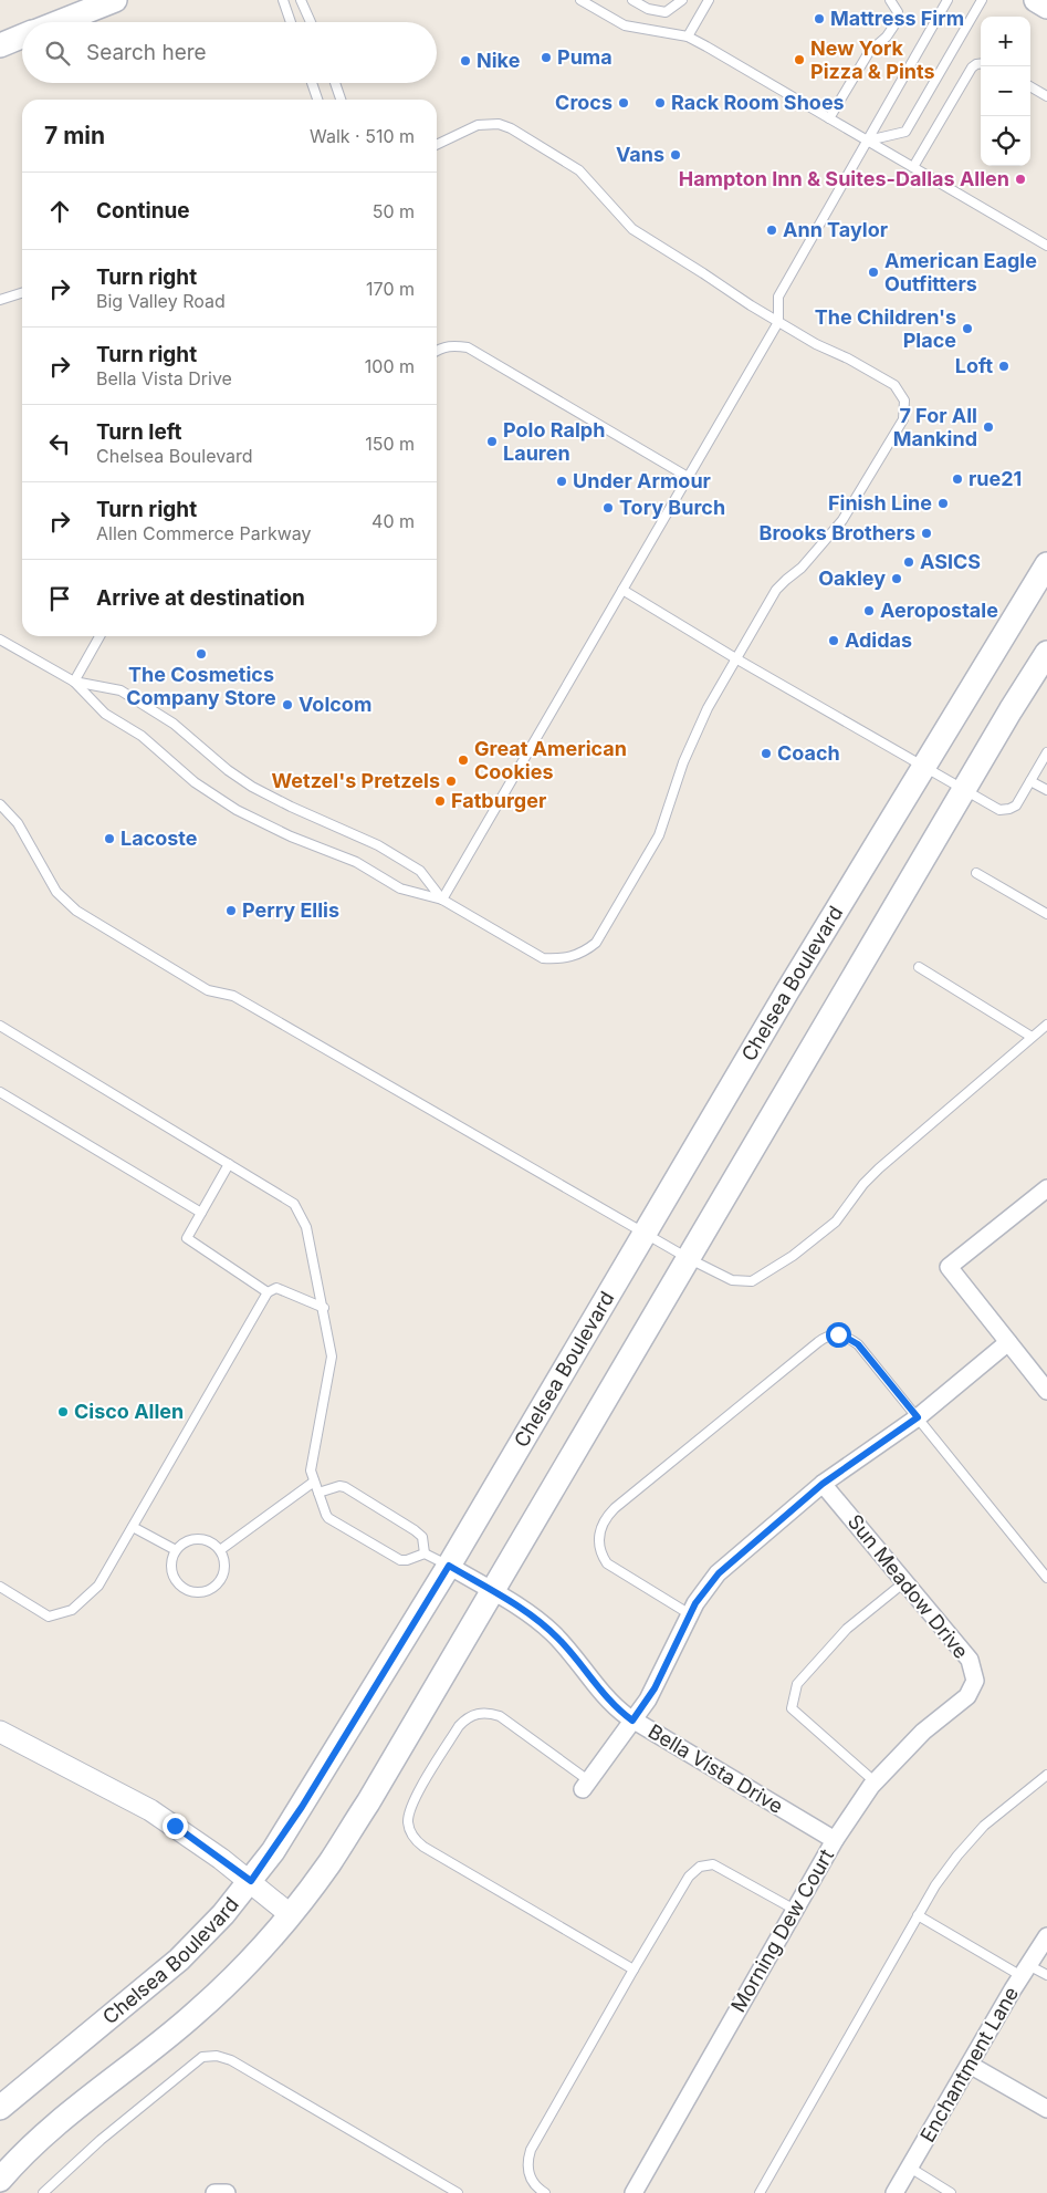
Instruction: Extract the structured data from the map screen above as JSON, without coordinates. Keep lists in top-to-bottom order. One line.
{"streets":{"main road":["Chelsea Boulevard"],"street":["Sun Meadow Drive","Bella Vista Drive","Morning Dew Court","Enchantment Lane"]},"crossings":[["Chelsea Boulevard","Bella Vista Drive"],["Sun Meadow Drive","Morning Dew Court"],["Bella Vista Drive","Morning Dew Court"]],"places":["Mattress Firm","Puma","New York Pizza & Pints","Nike","Crocs","Rack Room Shoes","Vans","Hampton Inn & Suites-Dallas Allen","Ann Taylor","American Eagle Outfitters","The Children's Place","Loft","7 For All Mankind","Polo Ralph Lauren","rue21","Under Armour","Finish Line","Tory Burch","Brooks Brothers","ASICS","Oakley","Aeropostale","Adidas","The Cosmetics Company Store","Volcom","Coach","Great American Cookies","Wetzel's Pretzels","Fatburger","Lacoste","Perry Ellis","Cisco Allen"],"page":{"map_buttons":["+","−"],"search":"Search here","heading":["7 min","Walk · 510 m"],"list":[["Continue","50 m"],["Turn right","Big Valley Road","170 m"],["Turn right","Bella Vista Drive","100 m"],["Turn left","Chelsea Boulevard","150 m"],["Turn right","Allen Commerce Parkway","40 m"],"Arrive at destination"]}}
